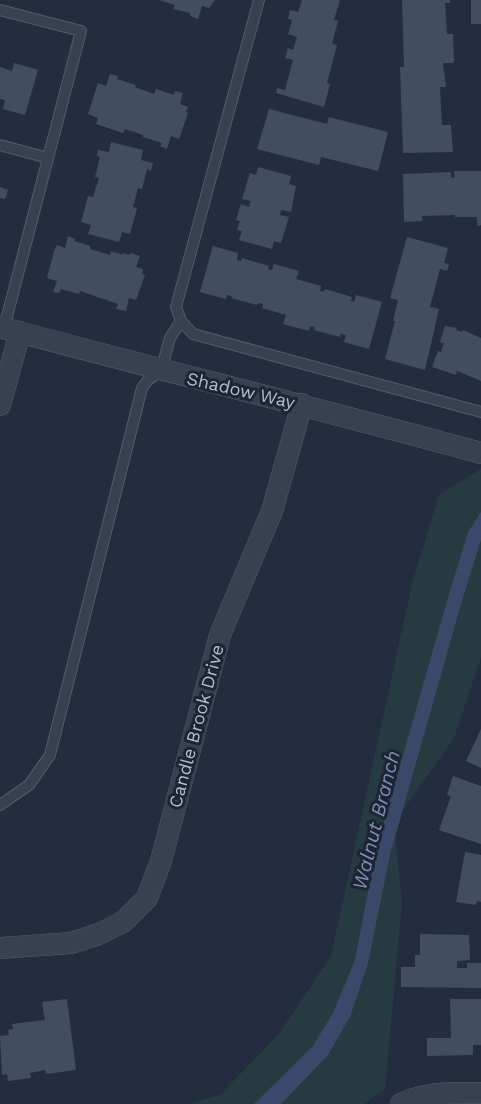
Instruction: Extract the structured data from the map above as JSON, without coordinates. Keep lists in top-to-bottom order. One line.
{"streets":{"street":["Shadow Way","Candle Brook Drive"]},"crossings":[["Shadow Way","Candle Brook Drive"]],"water":["Walnut Branch"]}
